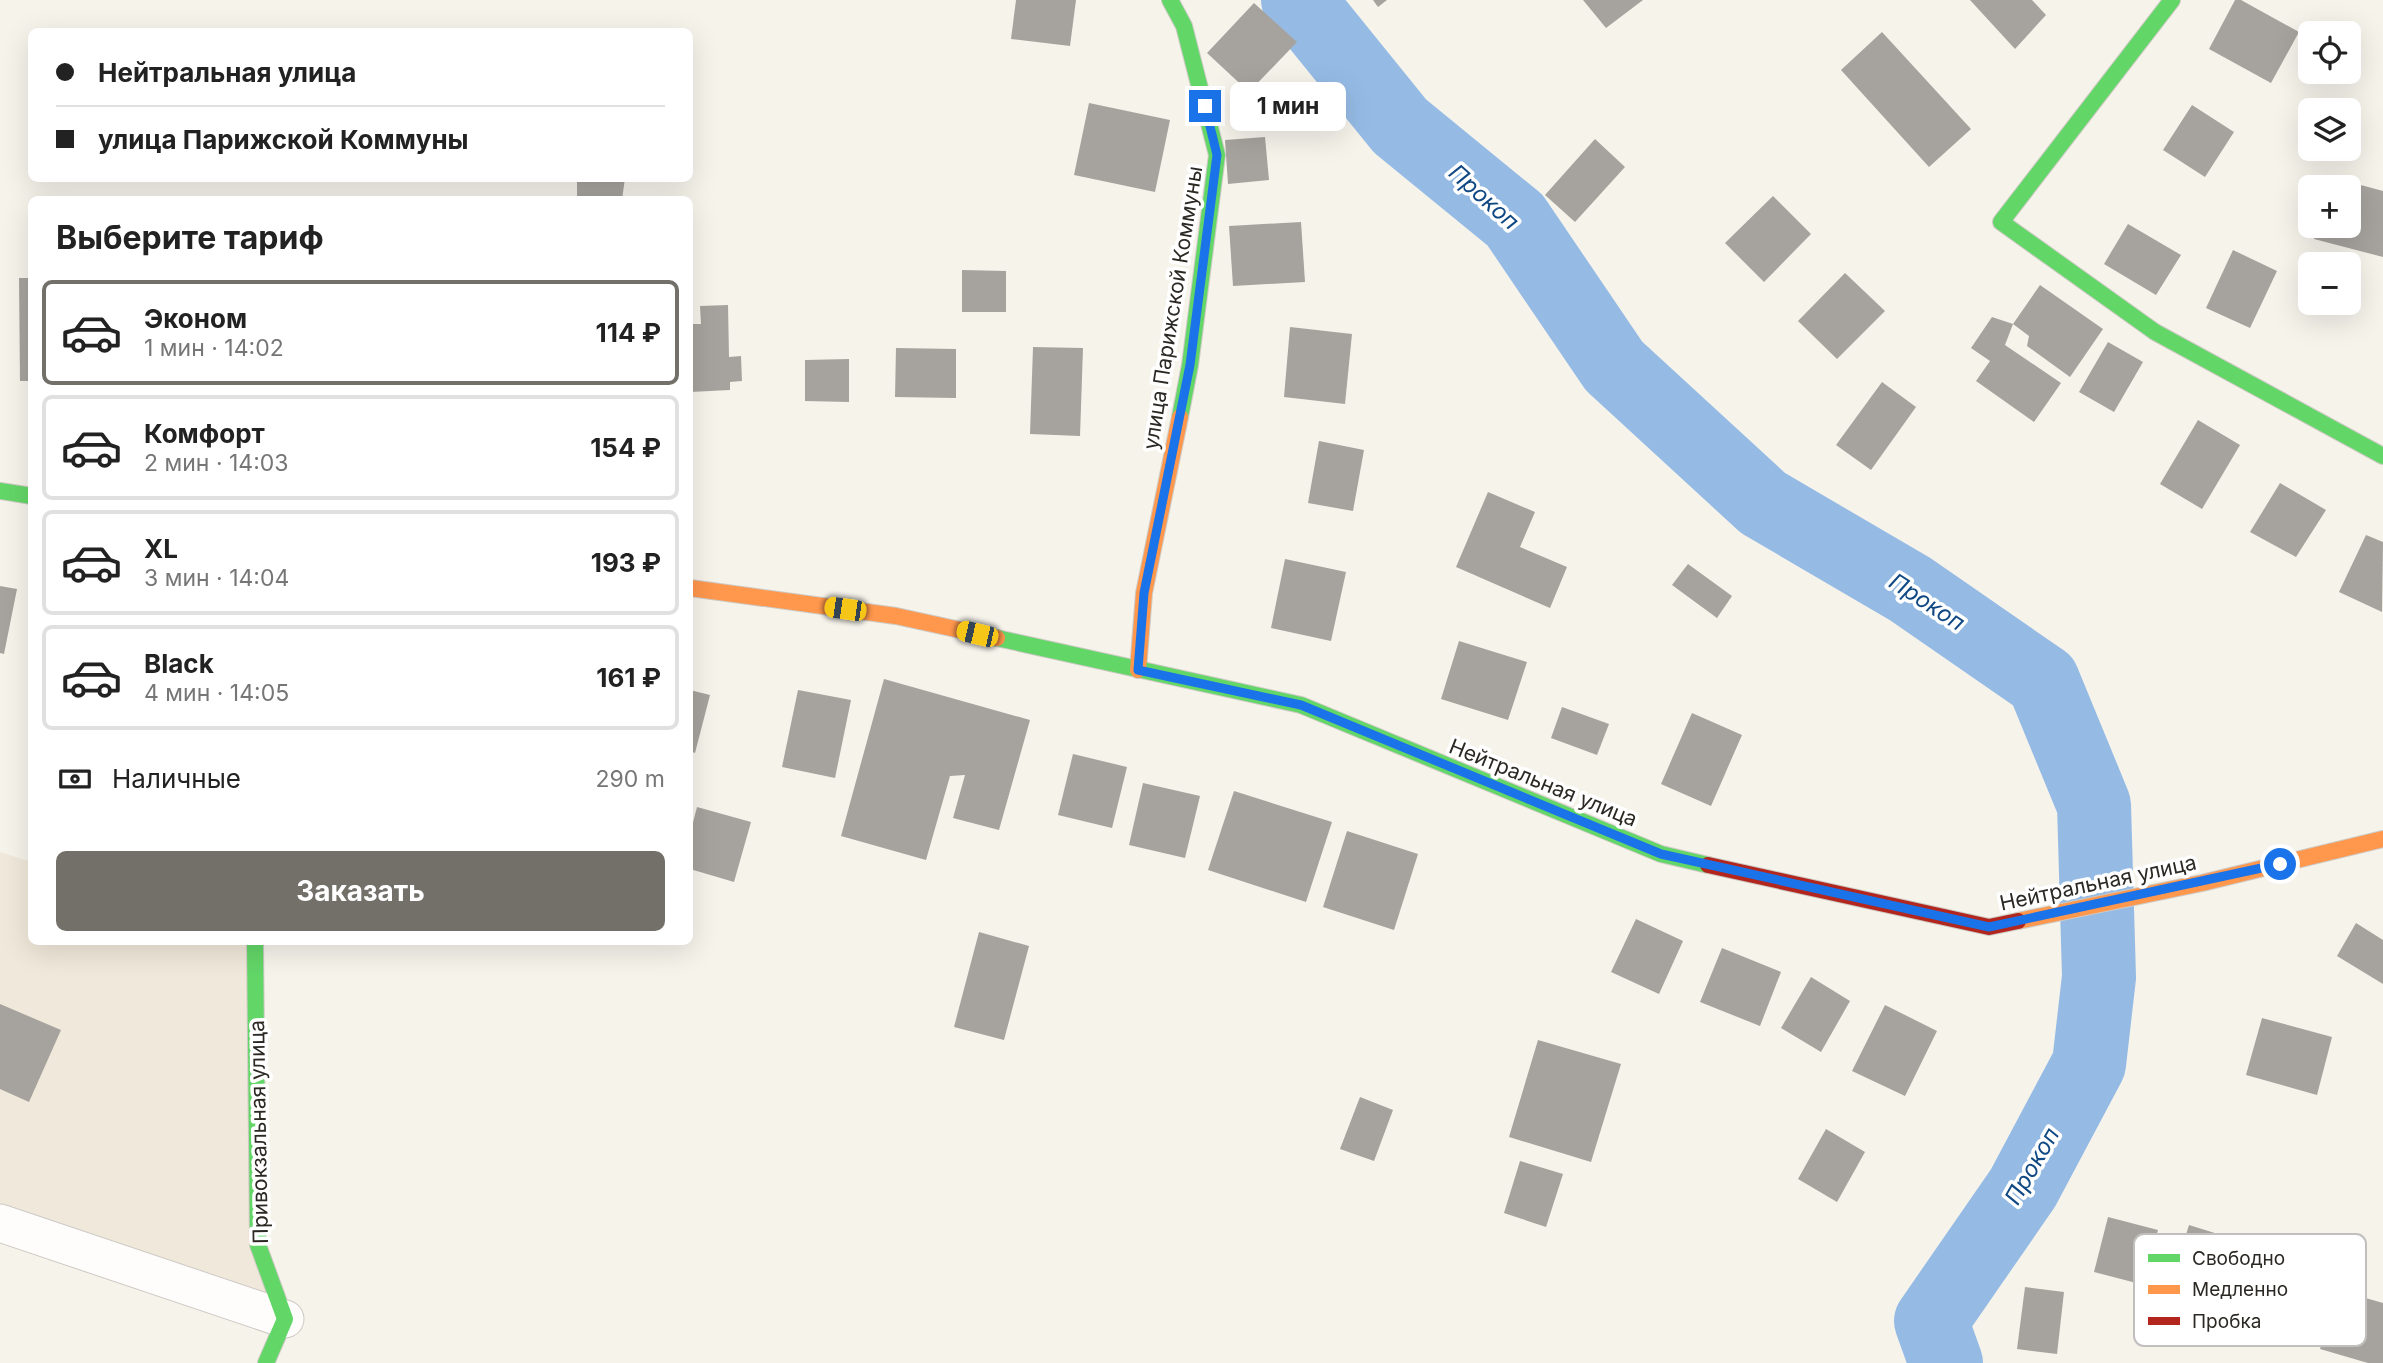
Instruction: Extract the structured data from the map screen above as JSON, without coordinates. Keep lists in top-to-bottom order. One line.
{"streets":{"street":["улица Парижской Коммуны","Нейтральная улица","Привокзальная улица"]},"crossings":[["улица Парижской Коммуны","Нейтральная улица"]],"water":["Прокоп"],"legend":["Свободно","Медленно","Пробка"],"page":{"map_buttons":["+","−"],"banner":["Нейтральная улица","улица Парижской Коммуны"],"bubble":"1 мин","heading":"Выберите тариф","list":[{"name":"Эконом","note":"1 мин · 14:02","value":"114 ₽"},{"name":"Комфорт","note":"2 мин · 14:03","value":"154 ₽"},{"name":"XL","note":"3 мин · 14:04","value":"193 ₽"},{"name":"Black","note":"4 мин · 14:05","value":"161 ₽"}],"pay":["Наличные","290 m"],"buttons":"Заказать"}}
